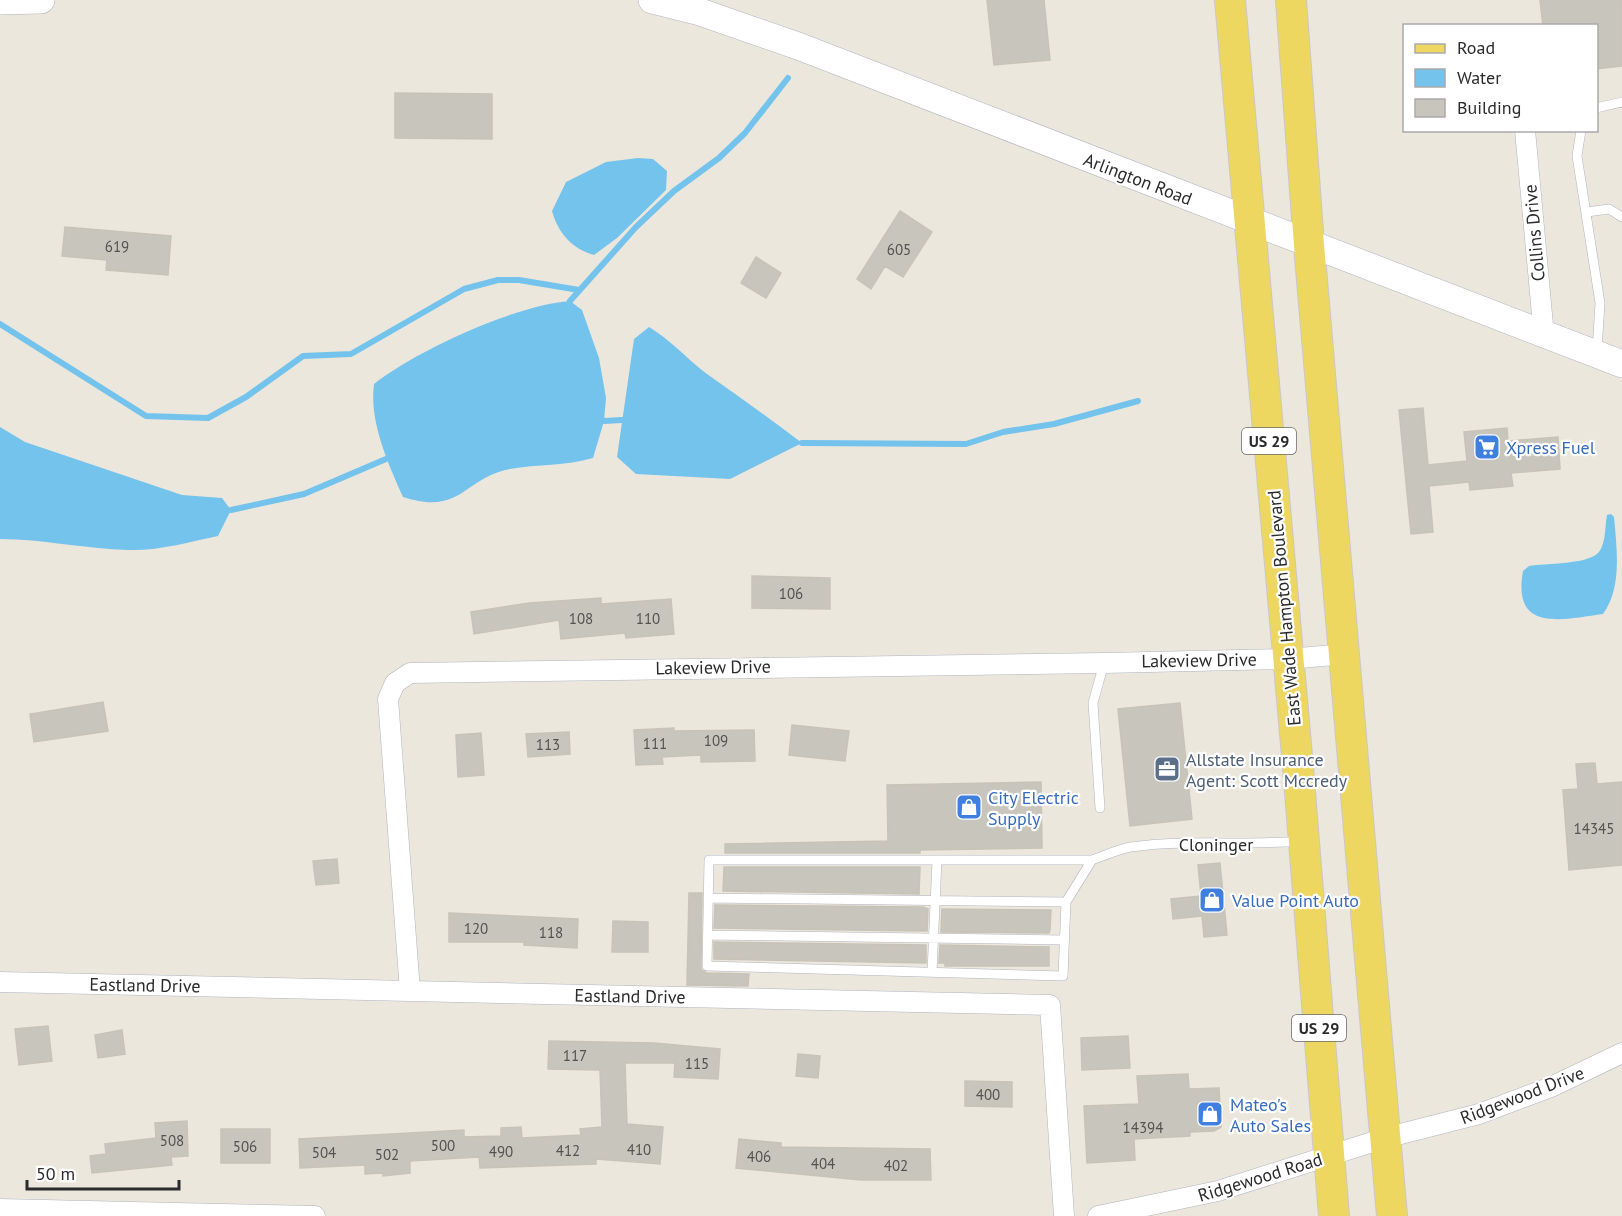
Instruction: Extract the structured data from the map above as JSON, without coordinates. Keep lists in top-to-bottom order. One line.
{"streets":{"main road":["Arlington Road","US 29","East Wade Hampton Boulevard"],"street":["Collins Drive","Lakeview Drive","Eastland Drive","Ridgewood Drive","Ridgewood Road"],"lane":["Cloninger"]},"crossings":[["Arlington Road","Collins Drive"],["Arlington Road","East Wade Hampton Boulevard"],["East Wade Hampton Boulevard","Lakeview Drive"],["East Wade Hampton Boulevard","Cloninger"],["East Wade Hampton Boulevard","Ridgewood Road"],["Lakeview Drive","Eastland Drive"],["Ridgewood Drive","Ridgewood Road"]],"places":{"supermarket":["Xpress Fuel"],"office":["Allstate Insurance Agent: Scott Mccredy"],"shop":["City Electric Supply","Value Point Auto","Mateo's Auto Sales"]},"house_numbers":["619","605","106","108","110","109","111","113","14345","120","118","117","115","400","14394","508","500","506","410","412","490","504","502","406","404","402"],"legend":["Road","Water","Building"],"scale_bar":"50 m"}
